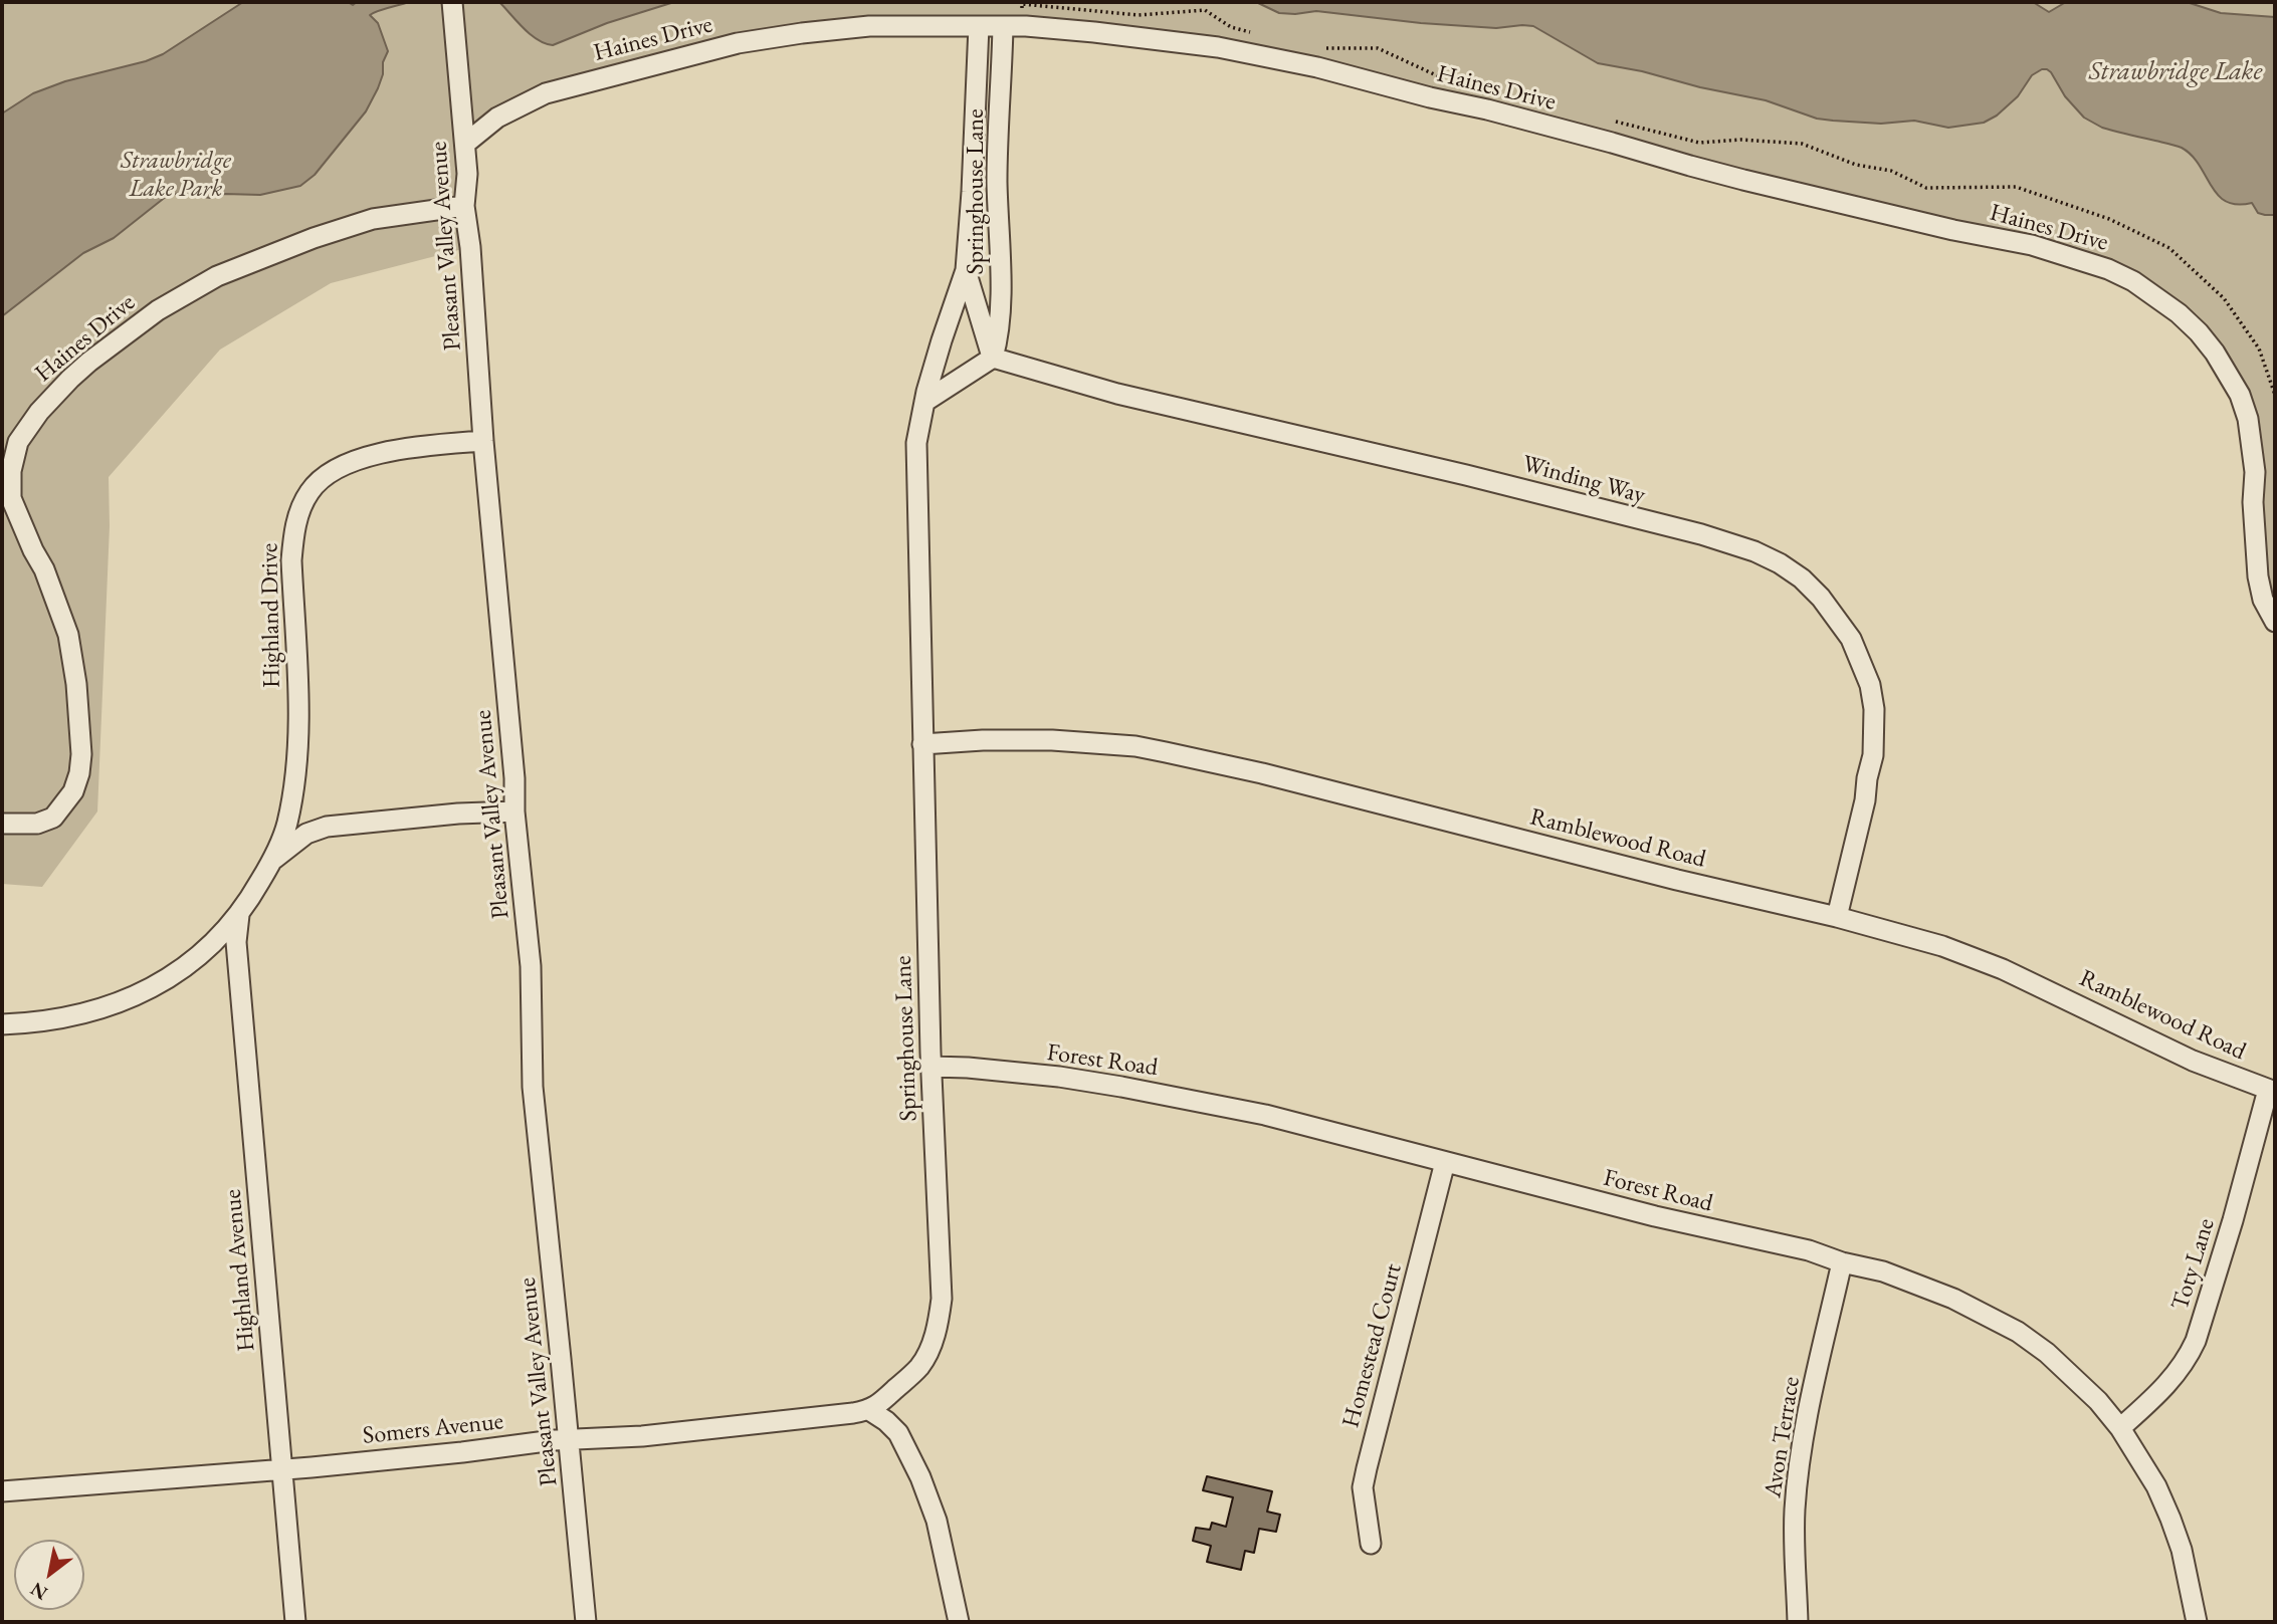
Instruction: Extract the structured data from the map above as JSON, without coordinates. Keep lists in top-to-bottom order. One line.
{"streets":{"street":["Haines Drive","Springhouse Lane","Pleasant Valley Avenue","Winding Way","Highland Drive","Ramblewood Road","Forest Road","Toty Lane","Highland Avenue","Homestead Court","Somers Avenue","Avon Terrace"]},"crossings":[["Haines Drive","Springhouse Lane"],["Haines Drive","Pleasant Valley Avenue"],["Springhouse Lane","Winding Way"],["Springhouse Lane","Ramblewood Road"],["Springhouse Lane","Forest Road"],["Springhouse Lane","Somers Avenue"],["Pleasant Valley Avenue","Highland Drive"],["Pleasant Valley Avenue","Somers Avenue"],["Winding Way","Ramblewood Road"],["Highland Drive","Highland Avenue"],["Ramblewood Road","Toty Lane"],["Forest Road","Toty Lane"],["Forest Road","Homestead Court"],["Forest Road","Avon Terrace"],["Highland Avenue","Somers Avenue"]],"water":["Strawbridge Lake"],"parks":["Strawbridge Lake Park"],"north":"bottom left"}
